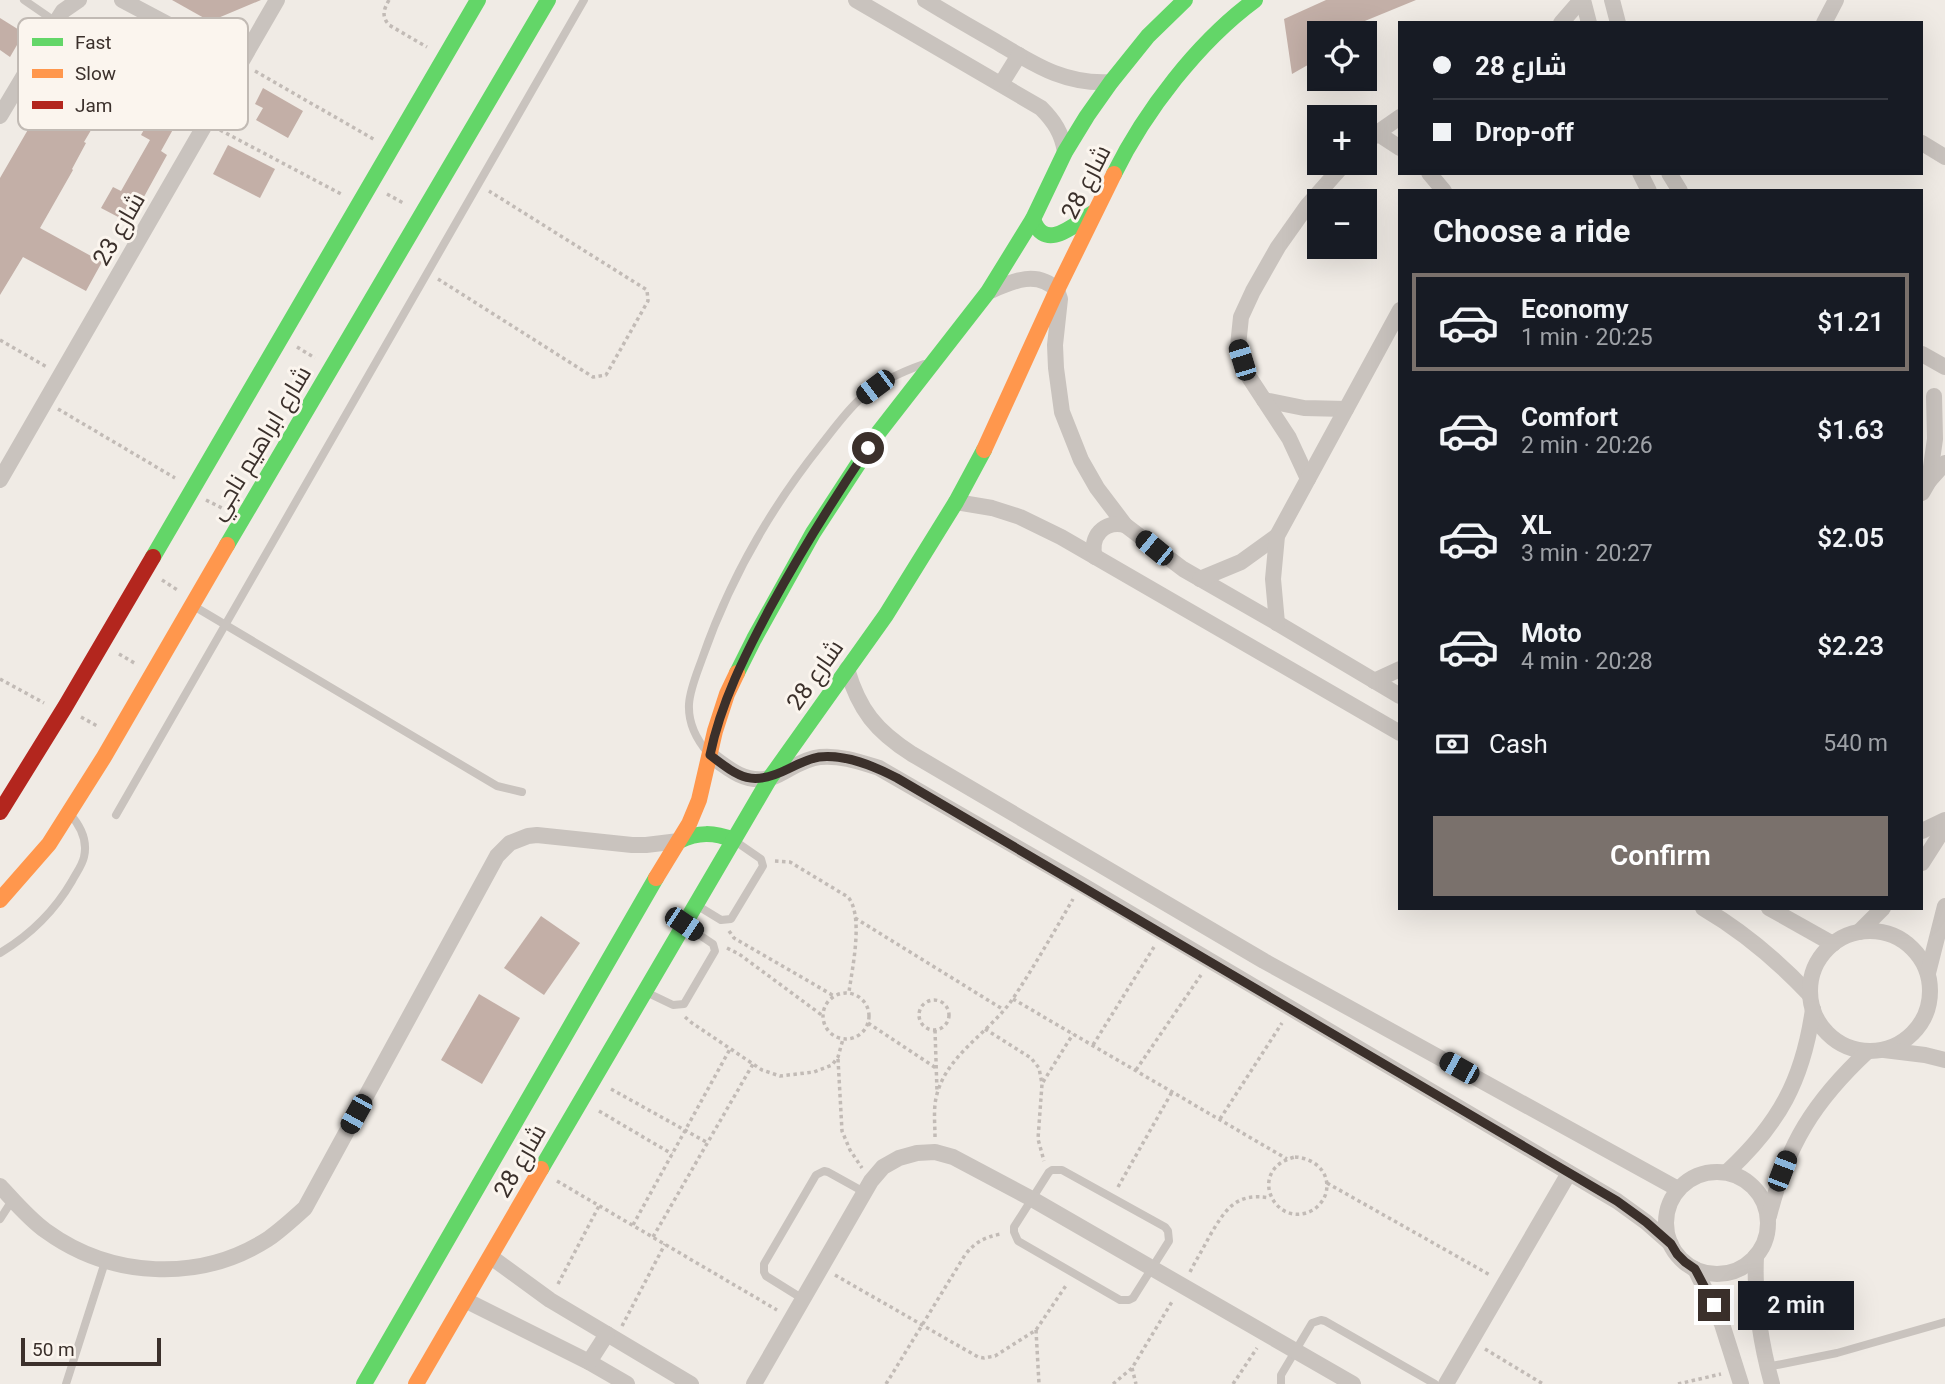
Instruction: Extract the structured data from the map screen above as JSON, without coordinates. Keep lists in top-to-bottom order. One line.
{"streets":{"street":["شارع 28","شارع 23","شارع ابراهيم ناجي"]},"legend":["Fast","Slow","Jam"],"scale_bar":"50 m","page":{"map_buttons":["+","−"],"banner":["شارع 28","Drop-off"],"heading":"Choose a ride","list":[{"name":"Economy","note":"1 min · 20:25","value":"$1.21"},{"name":"Comfort","note":"2 min · 20:26","value":"$1.63"},{"name":"XL","note":"3 min · 20:27","value":"$2.05"},{"name":"Moto","note":"4 min · 20:28","value":"$2.23"}],"pay":["Cash","540 m"],"buttons":"Confirm","bubble":"2 min","scale":"50 m"}}
